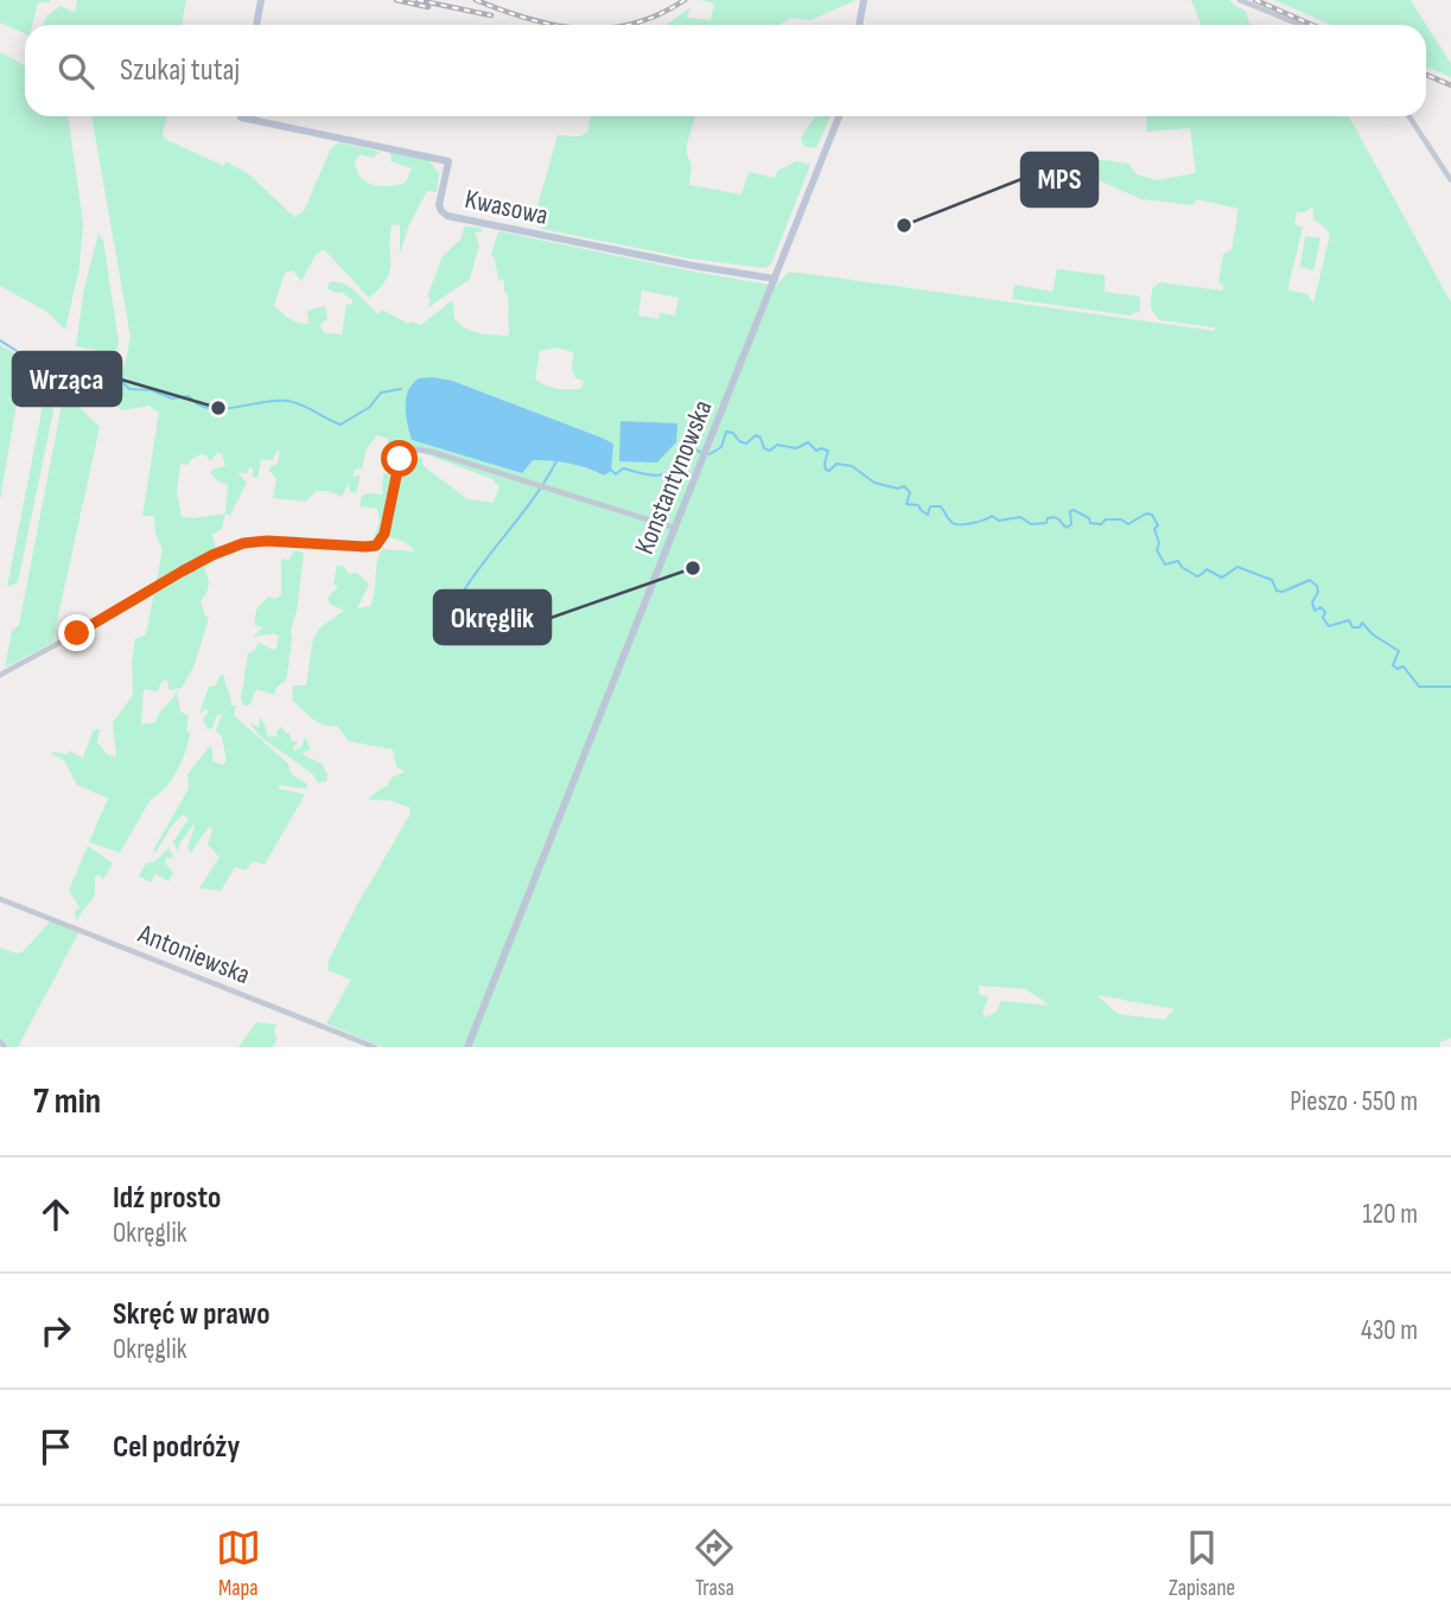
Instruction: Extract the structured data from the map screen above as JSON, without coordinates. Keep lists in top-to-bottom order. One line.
{"streets":{"main road":["Kwasowa","Konstantynowska"],"street":["Antoniewska"]},"crossings":[["Kwasowa","Konstantynowska"]],"places":["MPS","Wrząca","Okręglik"],"page":{"search":"Szukaj tutaj","heading":["7 min","Pieszo · 550 m"],"list":[["Idź prosto","Okręglik","120 m"],["Skręć w prawo","Okręglik","430 m"],"Cel podróży"],"nav":["Mapa","Trasa","Zapisane"]}}
